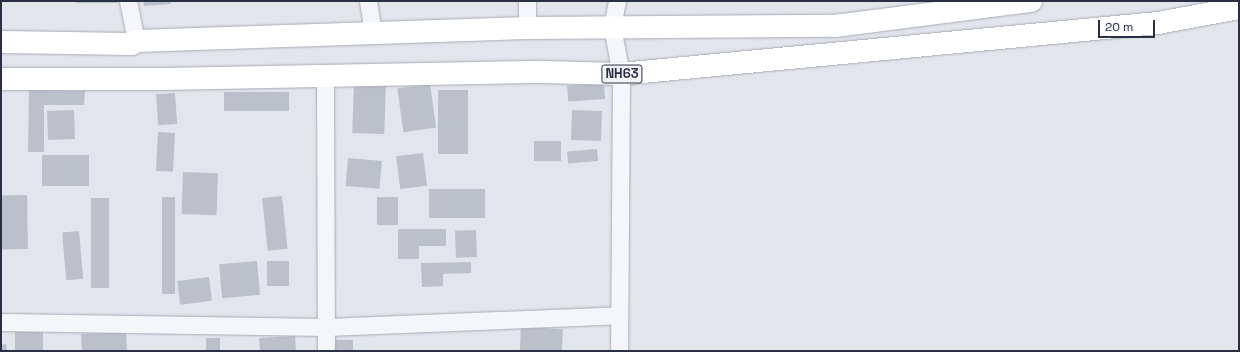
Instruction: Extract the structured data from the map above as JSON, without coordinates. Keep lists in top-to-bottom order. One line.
{"streets":{"highway":["NH63"]},"scale_bar":"20 m"}
